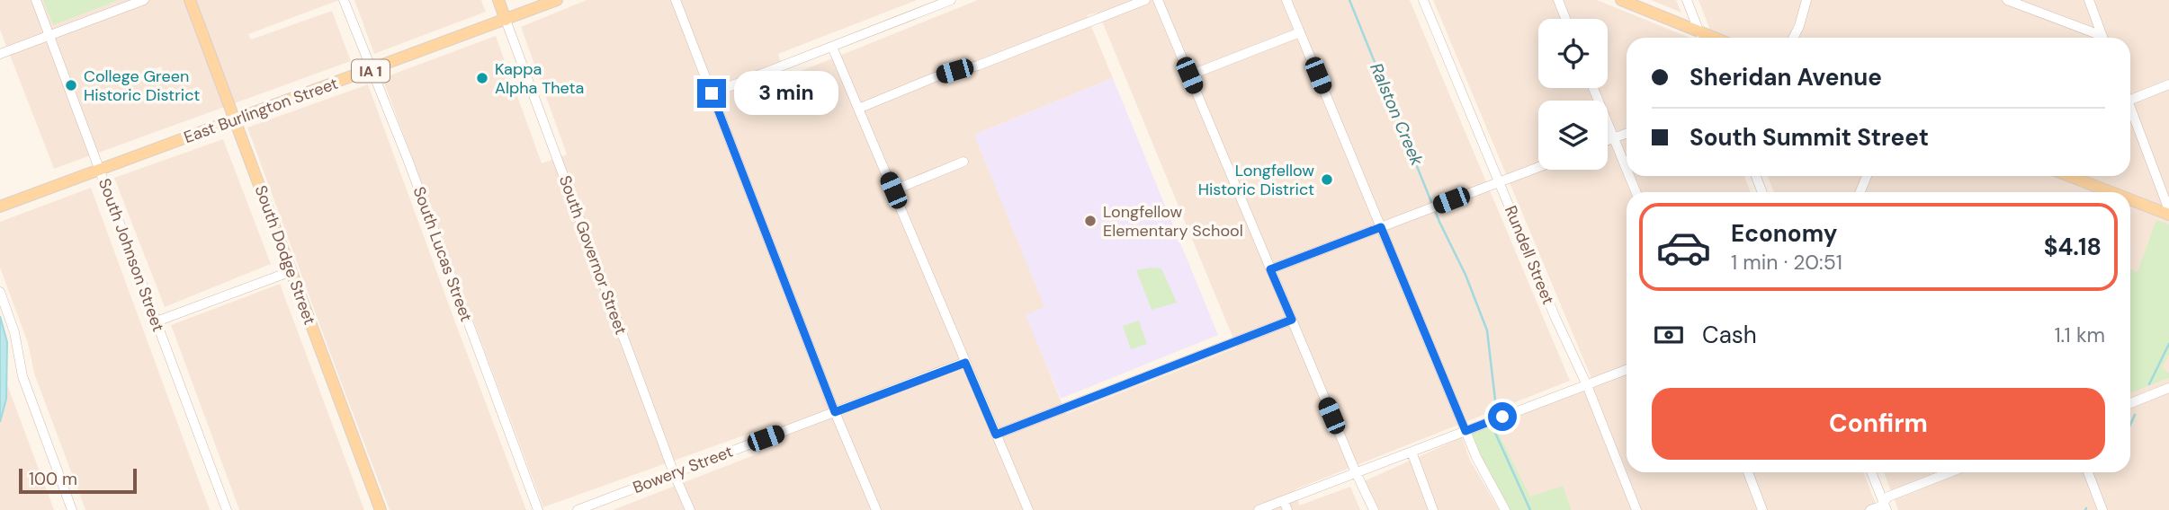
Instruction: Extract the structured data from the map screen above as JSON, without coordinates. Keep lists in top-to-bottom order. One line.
{"streets":{"main road":["IA 1","East Burlington Street","South Dodge Street","South Governor Street"],"street":["South Lucas Street","South Johnson Street","Rundell Street","Bowery Street"]},"crossings":[["East Burlington Street","South Lucas Street"],["East Burlington Street","South Johnson Street"],["East Burlington Street","South Dodge Street"],["East Burlington Street","South Governor Street"],["South Governor Street","Bowery Street"]],"water":["Ralston Creek"],"places":["Kappa Alpha Theta","College Green Historic District","Longfellow Historic District","Longfellow Elementary School"],"scale_bar":"100 m","page":{"banner":["Sheridan Avenue","South Summit Street"],"bubble":"3 min","list":[{"name":"Economy","note":"1 min · 20:51","value":"$4.18"}],"pay":["Cash","1.1 km"],"buttons":"Confirm","scale":"100 m"}}
